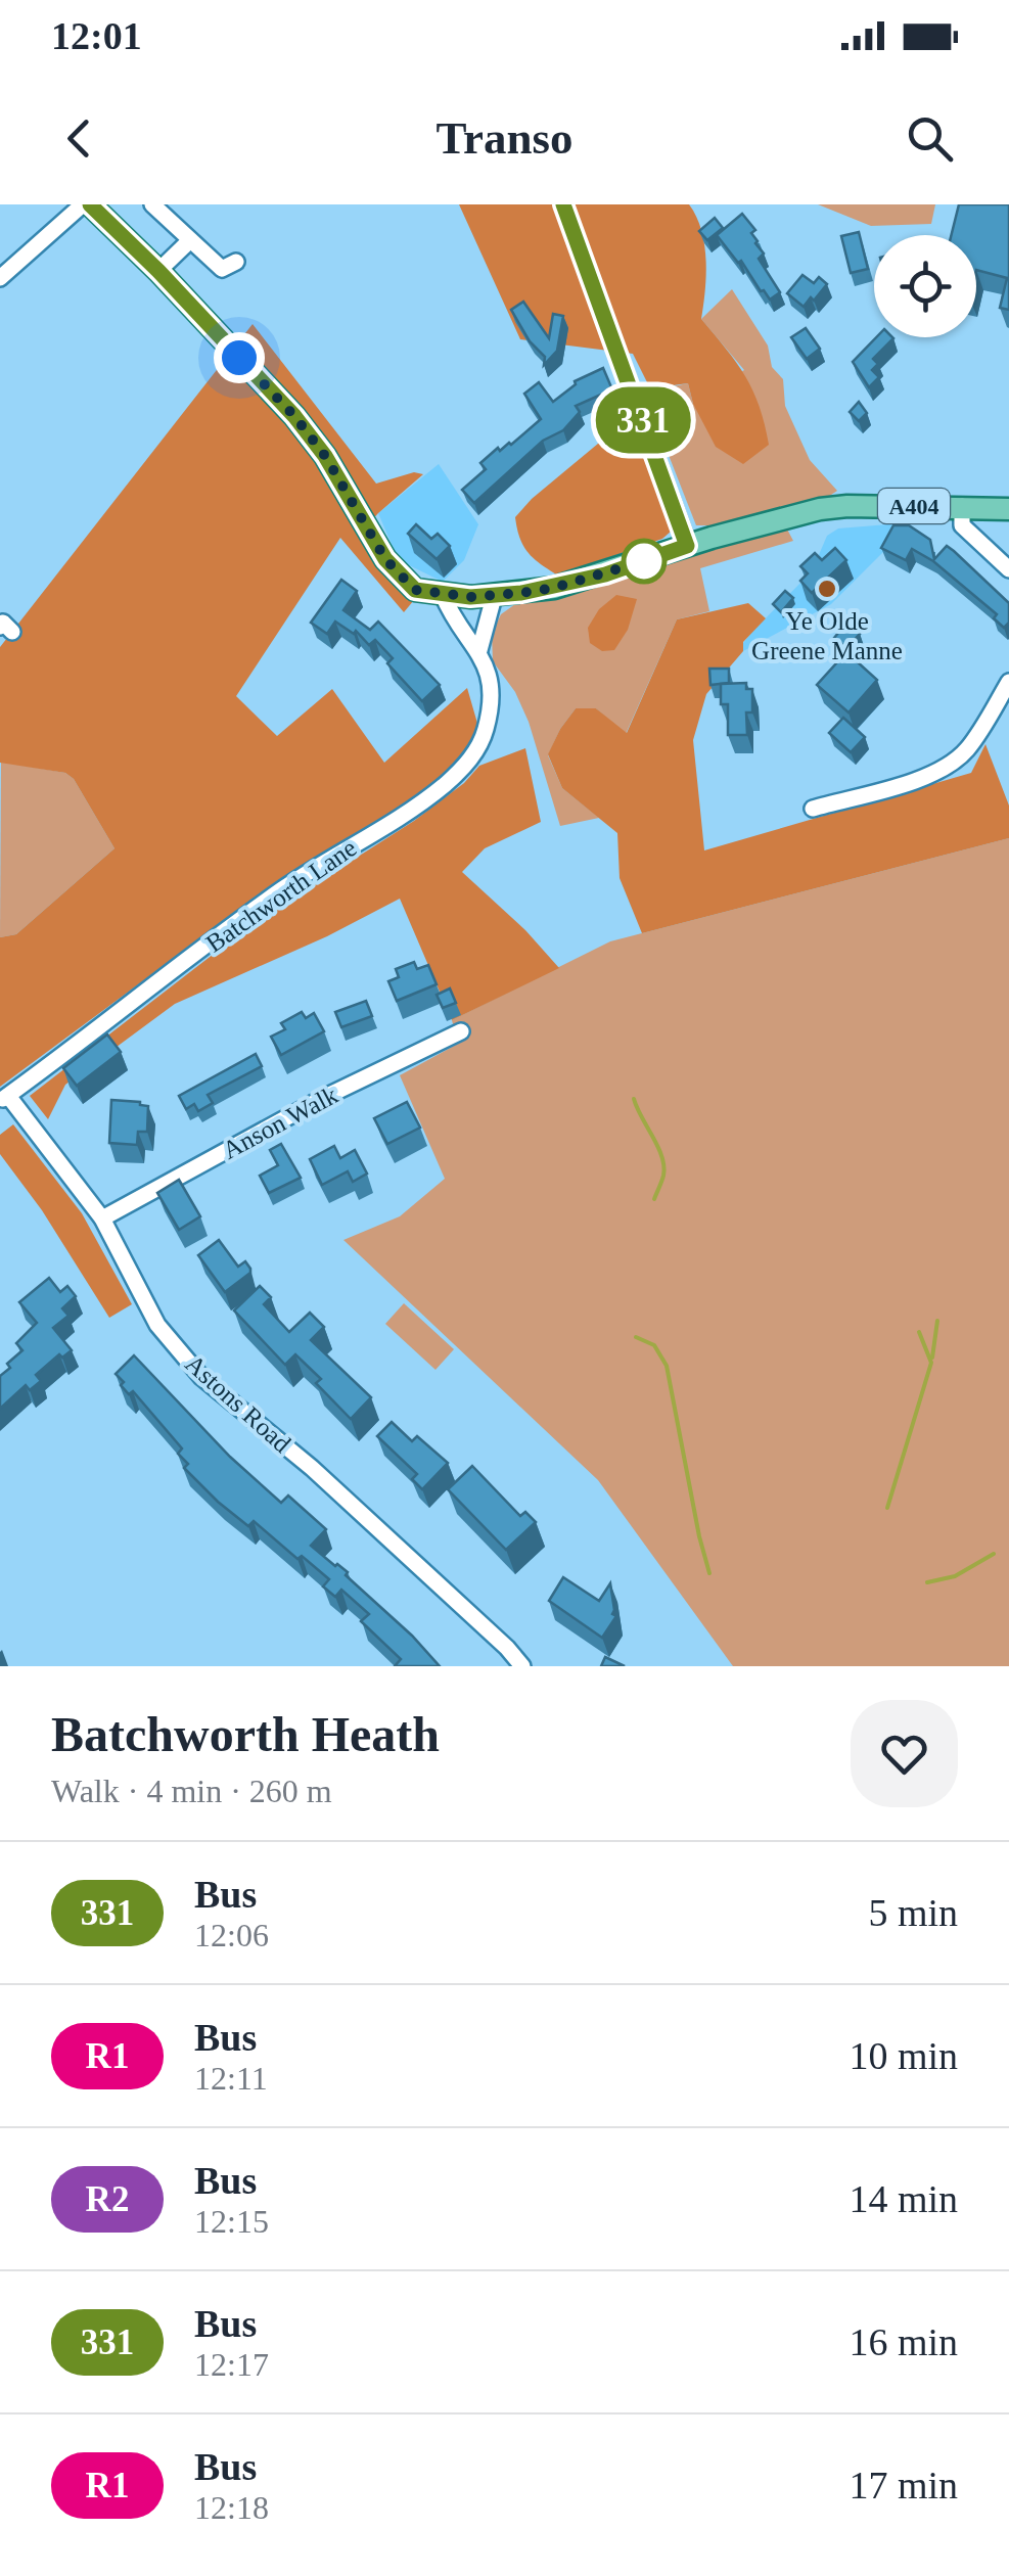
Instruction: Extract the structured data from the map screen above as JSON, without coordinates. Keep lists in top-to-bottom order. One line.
{"streets":{"main road":["A404"],"street":["Batchworth Lane","Anson Walk","Astons Road"]},"crossings":[["A404","Batchworth Lane"],["Batchworth Lane","Astons Road"],["Anson Walk","Astons Road"]],"places":["Ye Olde Greene Manne"],"lines":["bus line 331"],"page":{"status":"12:01","header":"Transo","on_map":"331","heading":["Batchworth Heath","Walk · 4 min · 260 m"],"list":[{"mark":"331","name":"Bus","note":"12:06","value":"5 min"},{"mark":"R1","name":"Bus","note":"12:11","value":"10 min"},{"mark":"R2","name":"Bus","note":"12:15","value":"14 min"},{"mark":"331","name":"Bus","note":"12:17","value":"16 min"},{"mark":"R1","name":"Bus","note":"12:18","value":"17 min"}]}}
